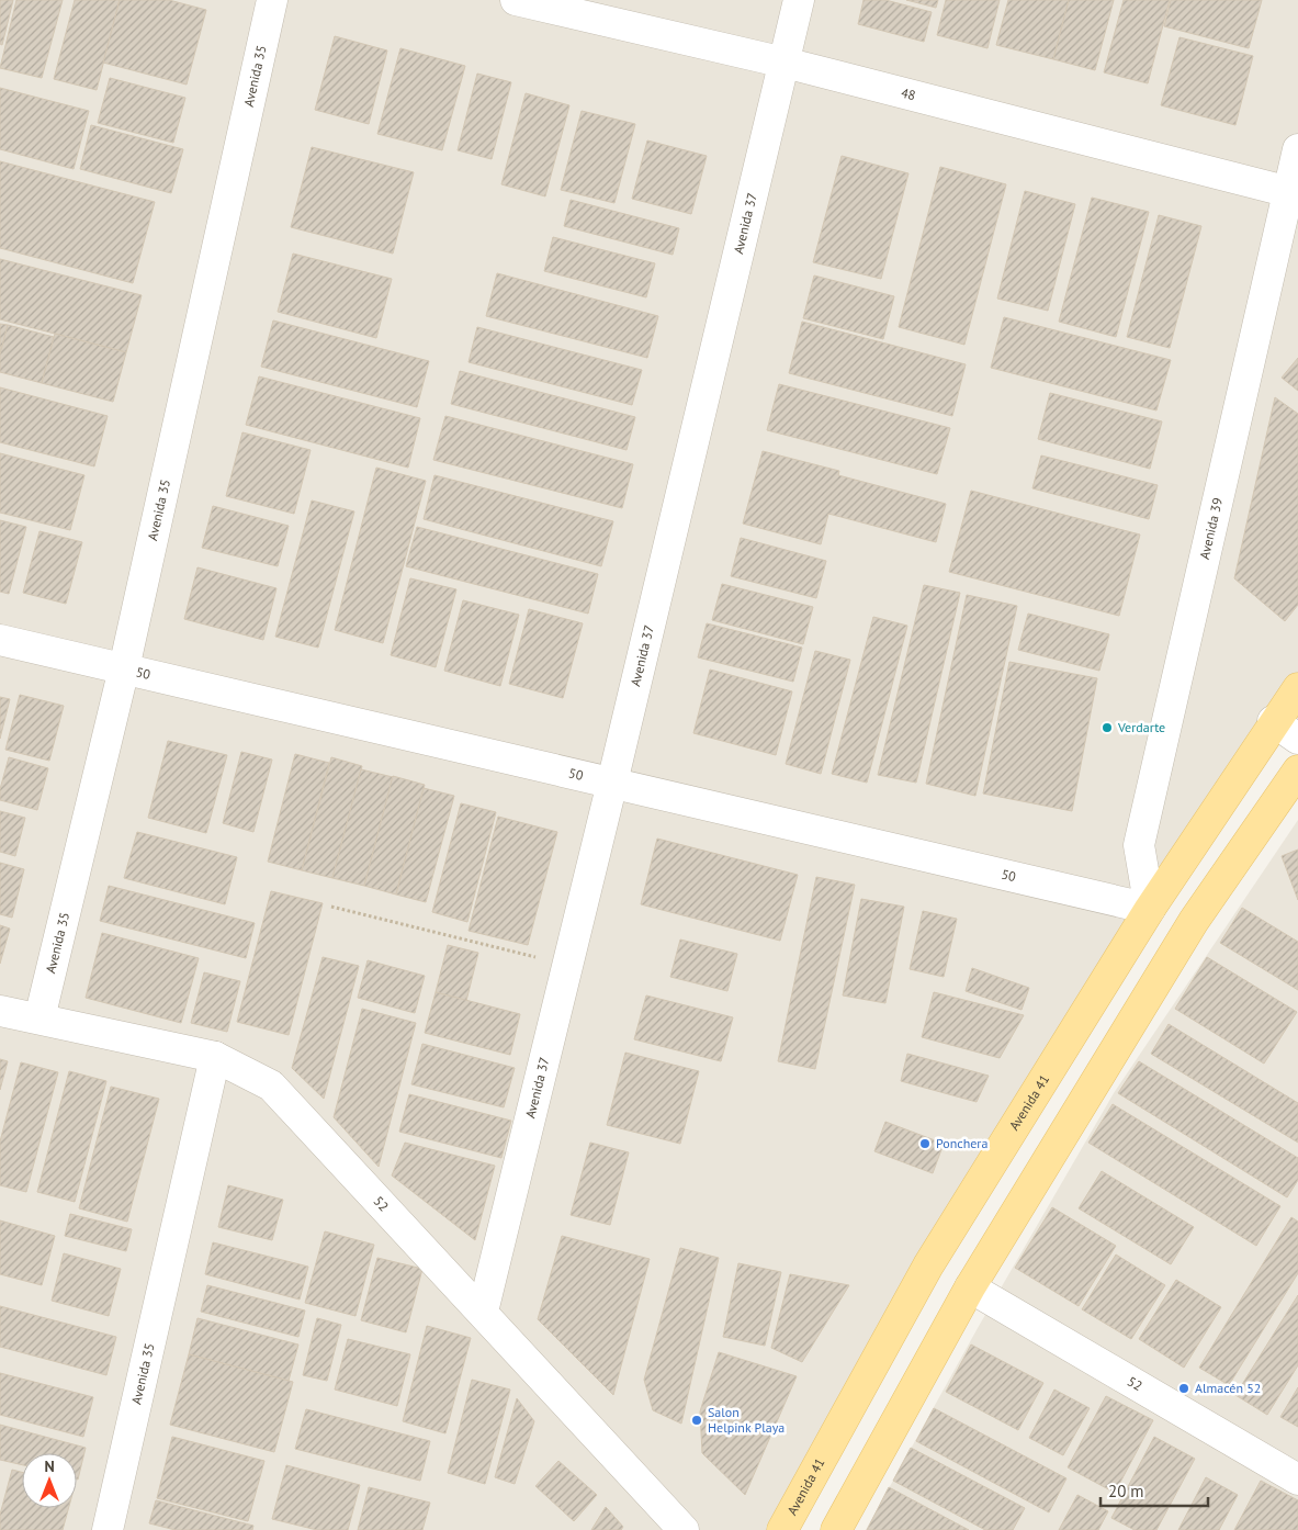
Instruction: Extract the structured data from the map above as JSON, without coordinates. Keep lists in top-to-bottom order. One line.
{"streets":{"main road":["Avenida 41"],"street":["Avenida 35","48","Avenida 37","Avenida 39","50","52"]},"crossings":[["Avenida 35","50"],["Avenida 35","52"],["48","Avenida 37"],["48","Avenida 39"],["Avenida 37","50"],["Avenida 37","52"],["Avenida 39","50"],["Avenida 39","Avenida 41"],["50","Avenida 41"]],"places":["Verdarte","Ponchera","Almacén 52","Salon Helpink Playa"],"scale_bar":"20 m","north":"top"}
